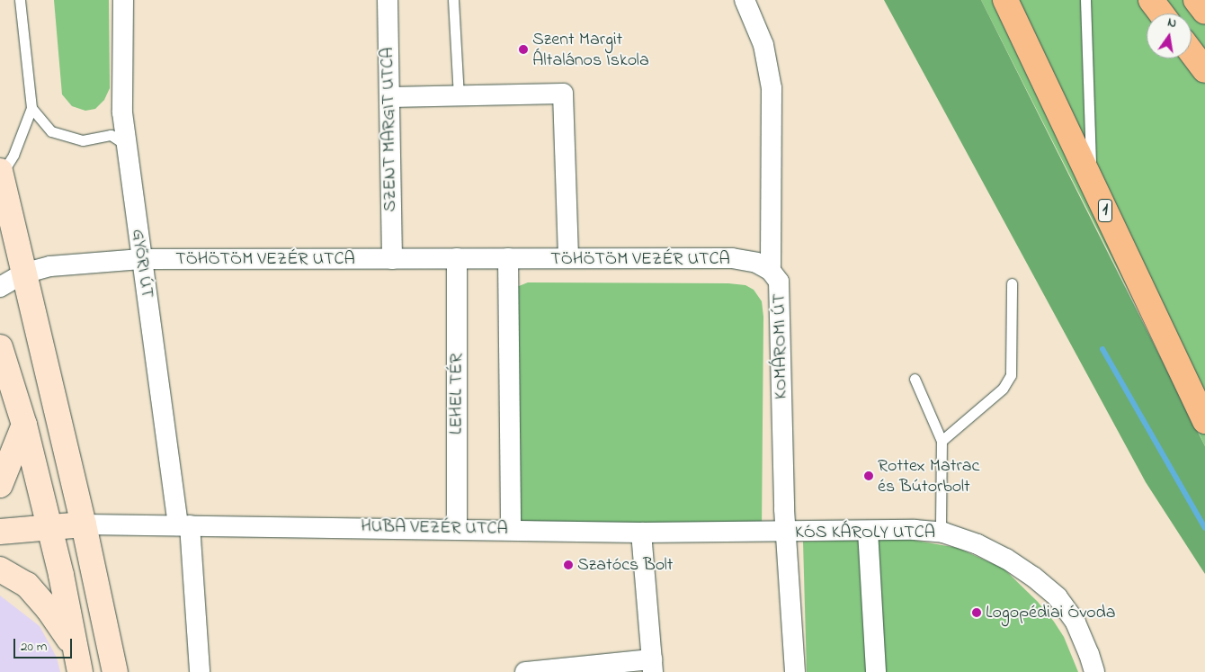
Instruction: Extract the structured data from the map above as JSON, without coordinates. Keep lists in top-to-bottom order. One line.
{"streets":{"main road":["1"],"street":["SZENT MARGIT UTCA","TÖHÖTÖM VEZÉR UTCA","GYŐRI ÚT","KOMÁROMI ÚT","LEHEL TÉR","HUBA VEZÉR UTCA","KÓS KÁROLY UTCA"]},"crossings":[["SZENT MARGIT UTCA","TÖHÖTÖM VEZÉR UTCA"],["TÖHÖTÖM VEZÉR UTCA","GYŐRI ÚT"],["TÖHÖTÖM VEZÉR UTCA","KOMÁROMI ÚT"],["TÖHÖTÖM VEZÉR UTCA","LEHEL TÉR"],["GYŐRI ÚT","HUBA VEZÉR UTCA"],["KOMÁROMI ÚT","HUBA VEZÉR UTCA"],["KOMÁROMI ÚT","KÓS KÁROLY UTCA"],["LEHEL TÉR","HUBA VEZÉR UTCA"],["HUBA VEZÉR UTCA","KÓS KÁROLY UTCA"]],"places":["Szent Margit Általános Iskola","Rottex Matrac és Bútorbolt","Szatócs Bolt","Logopédiai Óvoda"],"scale_bar":"20 m","north":"top"}
